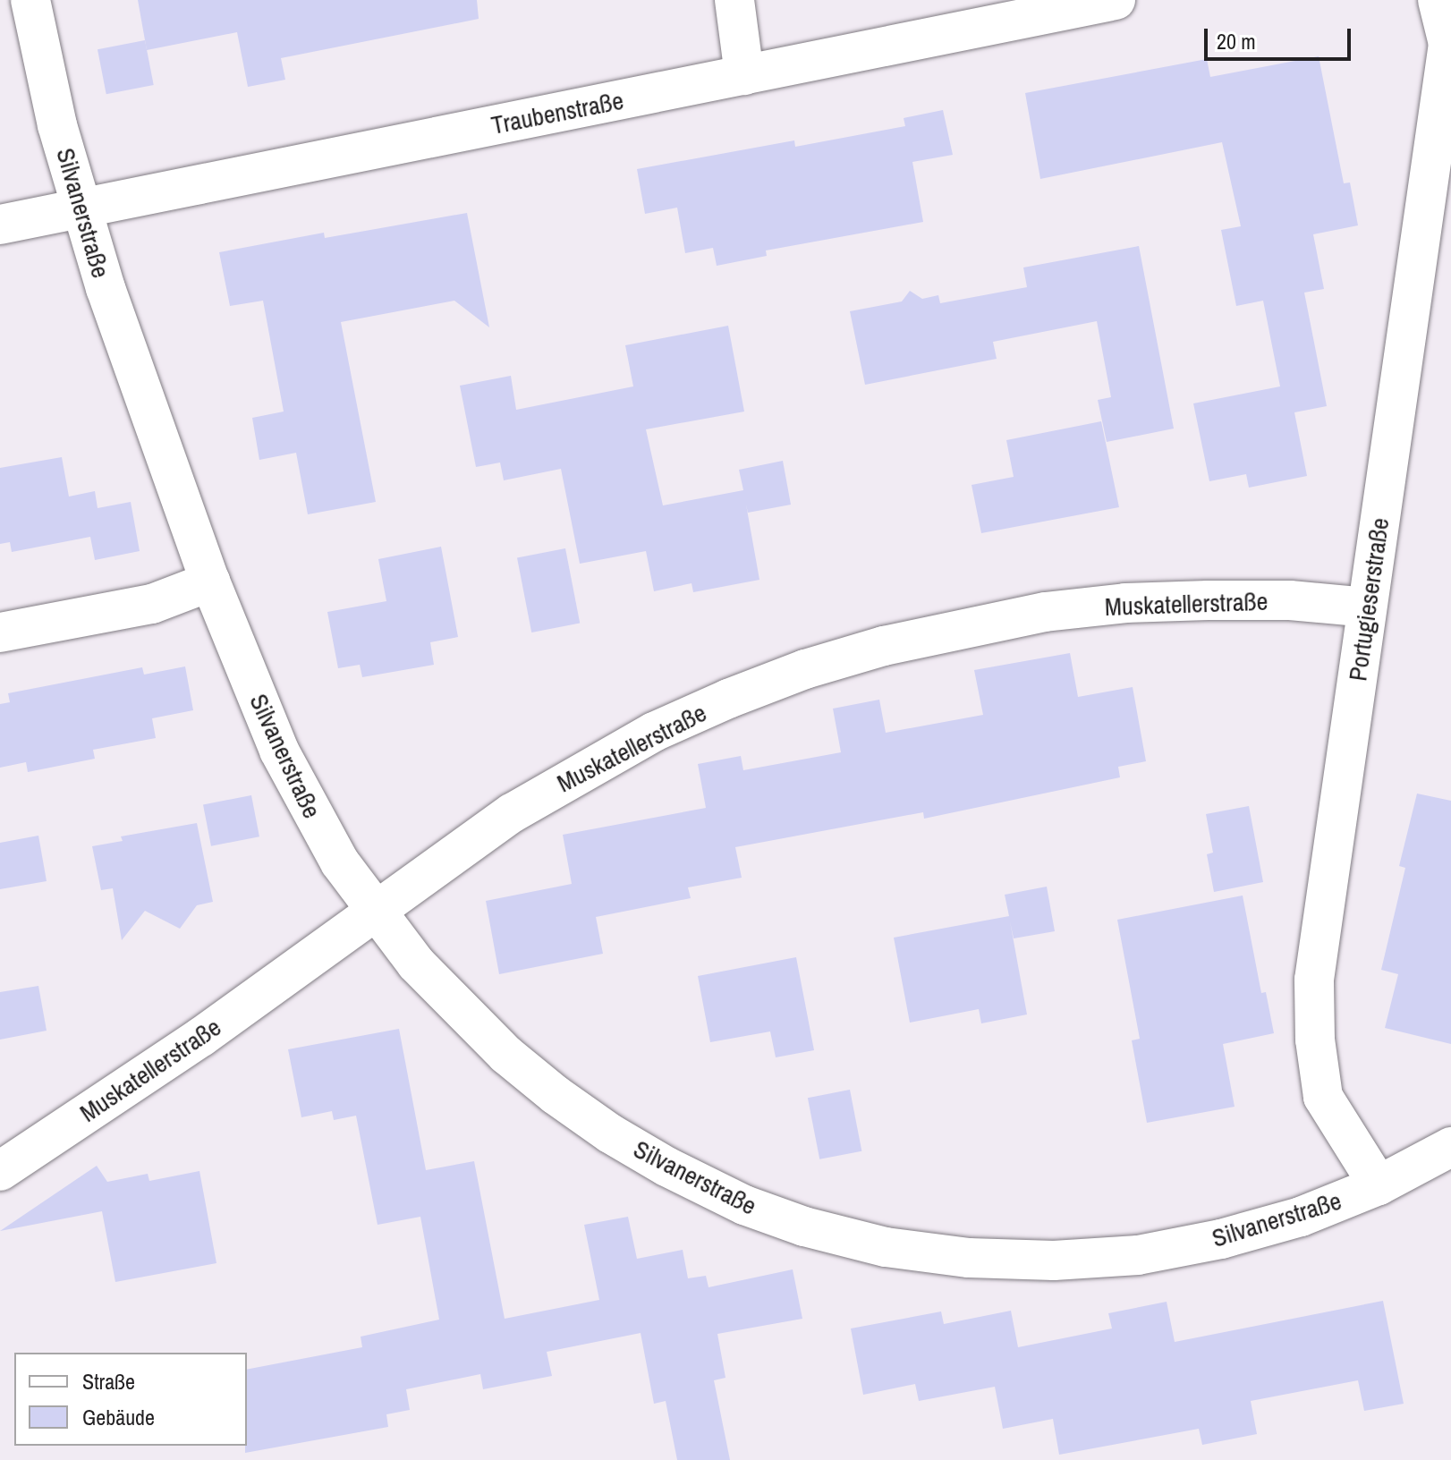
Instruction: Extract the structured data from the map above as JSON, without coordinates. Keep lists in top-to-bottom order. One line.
{"streets":{"street":["Traubenstraße","Silvanerstraße","Portugieserstraße","Muskatellerstraße"]},"crossings":[["Traubenstraße","Silvanerstraße"],["Silvanerstraße","Portugieserstraße"],["Silvanerstraße","Muskatellerstraße"],["Portugieserstraße","Muskatellerstraße"]],"legend":["Straße","Gebäude"],"scale_bar":"20 m"}
